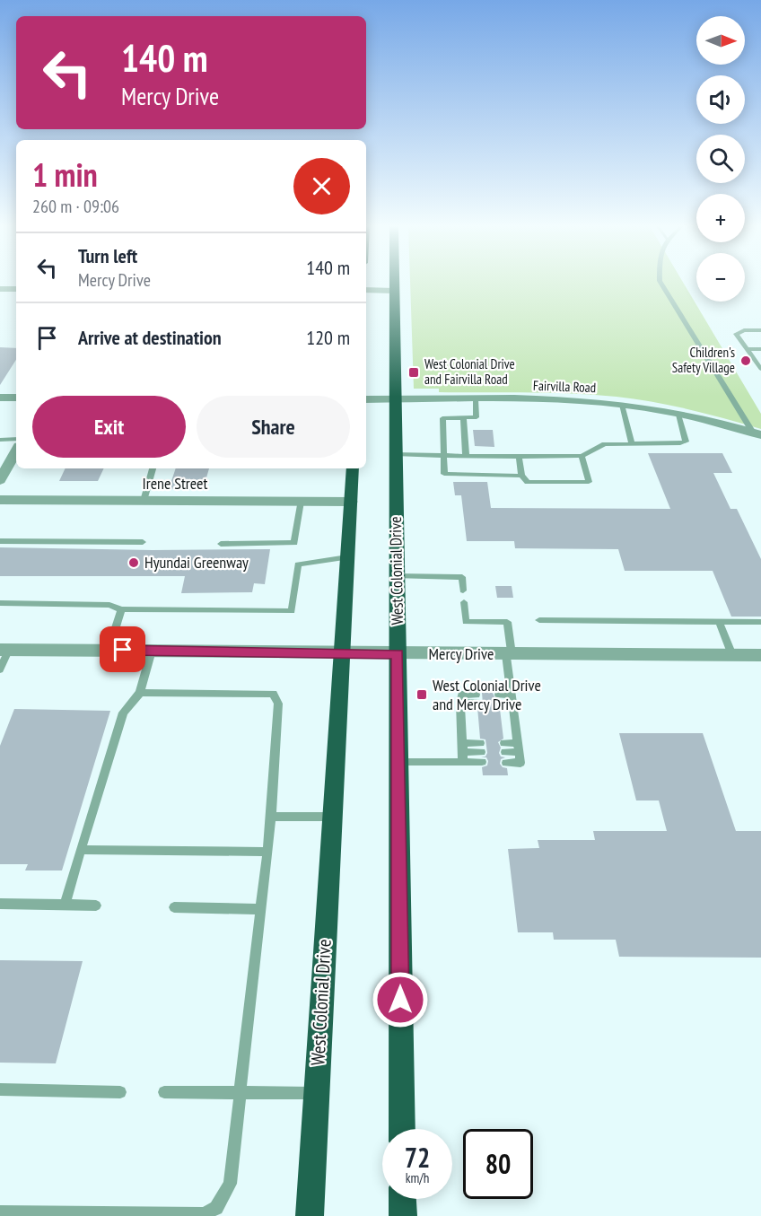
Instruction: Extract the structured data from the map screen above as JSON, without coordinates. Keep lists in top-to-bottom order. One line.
{"streets":{"highway":["West Colonial Drive"],"street":["Fairvilla Road","Irene Street","Mercy Drive"]},"crossings":[["Fairvilla Road","West Colonial Drive"],["Irene Street","West Colonial Drive"],["West Colonial Drive","Mercy Drive"]],"places":{"other":["Children's Safety Village","Hyundai Greenway"],"transit":["West Colonial Drive and Fairvilla Road","West Colonial Drive and Mercy Drive"]},"north":"right","page":{"map_buttons":["+","−"],"turn":["140 m","Mercy Drive"],"heading":["1 min","260 m · 09:06"],"list":[{"name":"Turn left","note":"Mercy Drive","value":"140 m"},{"name":"Arrive at destination","value":"120 m"}],"buttons":["Exit","Share"],"speed":"72 km/h","limit":"80"}}
